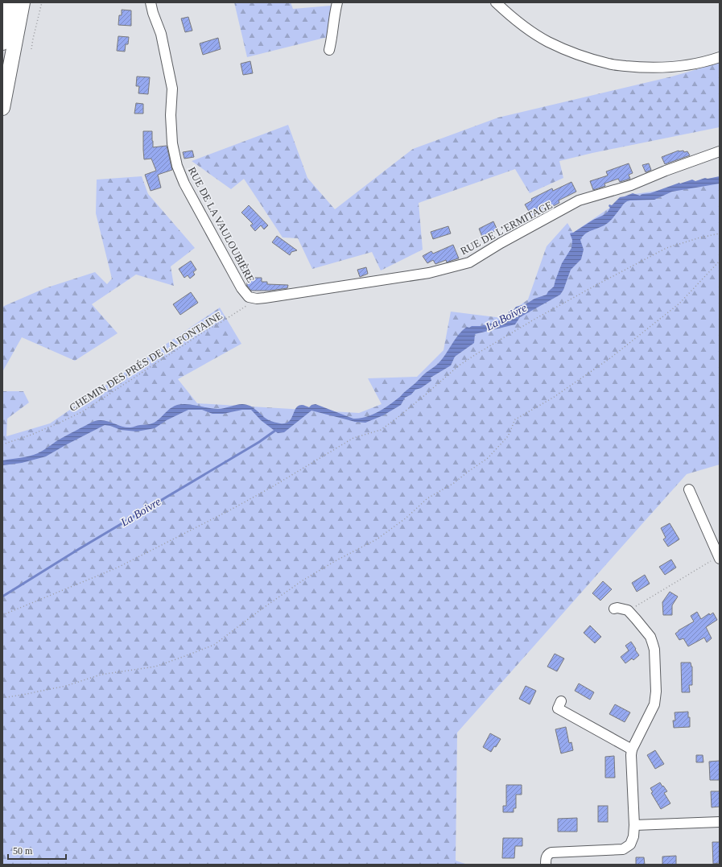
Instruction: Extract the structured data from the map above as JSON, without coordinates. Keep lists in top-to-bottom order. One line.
{"streets":{"street":["RUE DE LA VAULOUBIÈRE","RUE DE L’ERMITAGE"],"path":["CHEMIN DES PRÉS DE LA FONTAINE"]},"crossings":[["RUE DE LA VAULOUBIÈRE","RUE DE L’ERMITAGE"],["RUE DE LA VAULOUBIÈRE","CHEMIN DES PRÉS DE LA FONTAINE"],["RUE DE L’ERMITAGE","CHEMIN DES PRÉS DE LA FONTAINE"]],"water":["La Boivre"],"scale_bar":"50 m"}
